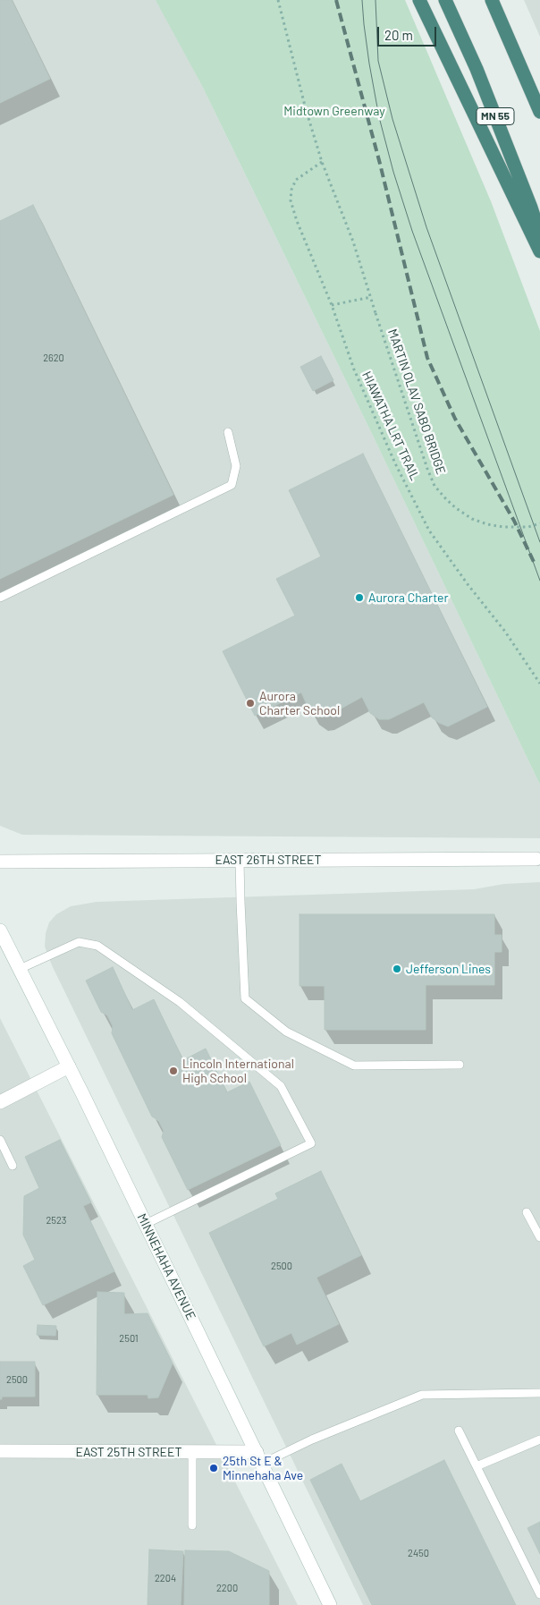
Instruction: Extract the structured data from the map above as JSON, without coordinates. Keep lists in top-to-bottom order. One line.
{"streets":{"highway":["MN 55"],"street":["EAST 26TH STREET","MINNEHAHA AVENUE","EAST 25TH STREET"],"path":["MARTIN OLAV SABO BRIDGE","HIAWATHA LRT TRAIL"]},"crossings":[["MINNEHAHA AVENUE","EAST 25TH STREET"]],"parks":["Midtown Greenway"],"places":["Aurora Charter","Aurora Charter School","Jefferson Lines","Lincoln International High School","25th St E & Minnehaha Ave"],"house_numbers":["2620","2523","2500","2501","2500","2450","2204","2200"],"scale_bar":"20 m"}
